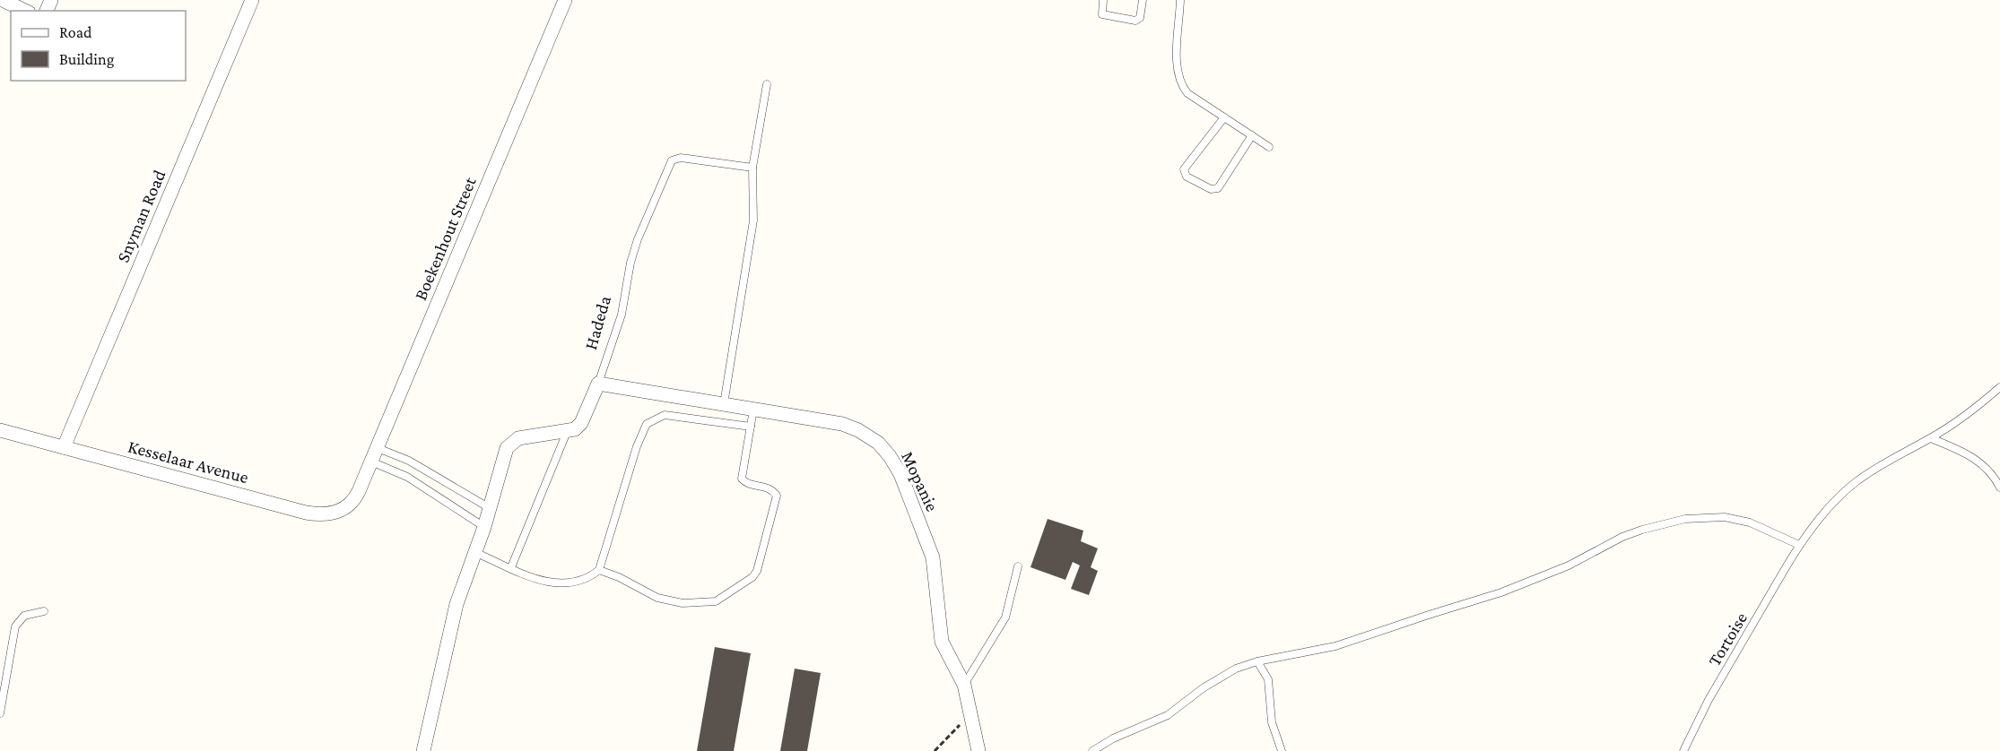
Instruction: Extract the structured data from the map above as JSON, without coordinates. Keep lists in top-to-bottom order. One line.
{"streets":{"street":["Snyman Road","Boekenhout Street","Hadeda","Kesselaar Avenue","Mopanie"],"lane":["Tortoise"]},"crossings":[["Snyman Road","Kesselaar Avenue"],["Boekenhout Street","Kesselaar Avenue"],["Hadeda","Mopanie"]],"legend":["Road","Building"]}
